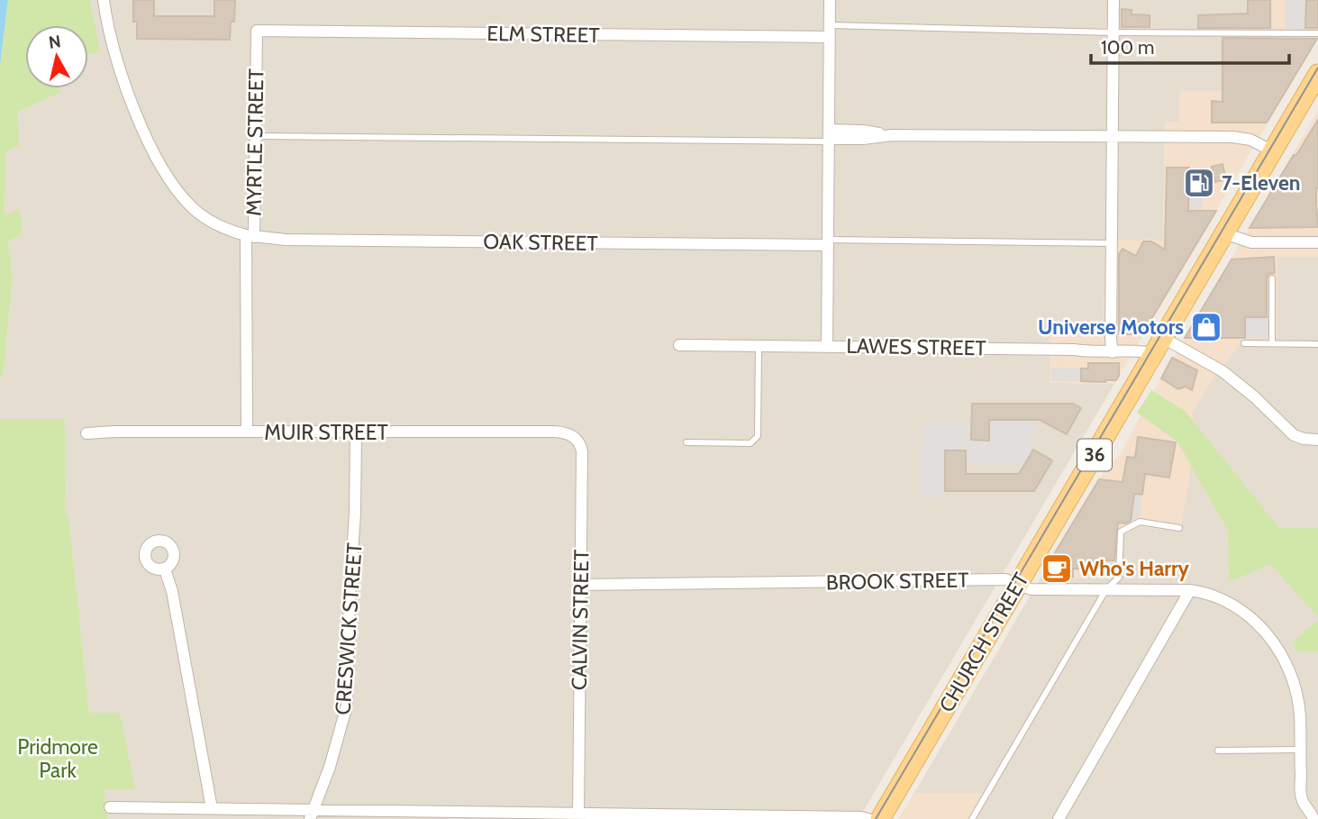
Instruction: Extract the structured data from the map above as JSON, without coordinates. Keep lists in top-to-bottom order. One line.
{"streets":{"main road":["36","CHURCH STREET"],"street":["ELM STREET","MYRTLE STREET","OAK STREET","LAWES STREET","MUIR STREET","BROOK STREET","CALVIN STREET","CRESWICK STREET"]},"crossings":[["ELM STREET","MYRTLE STREET"],["MYRTLE STREET","OAK STREET"],["MYRTLE STREET","MUIR STREET"],["LAWES STREET","CHURCH STREET"],["MUIR STREET","CALVIN STREET"],["MUIR STREET","CRESWICK STREET"],["BROOK STREET","CALVIN STREET"],["BROOK STREET","CHURCH STREET"]],"parks":["Pridmore Park"],"places":{"fuel station":["7-Eleven"],"shop":["Universe Motors"],"cafe":["Who's Harry"]},"scale_bar":"100 m","north":"top"}
